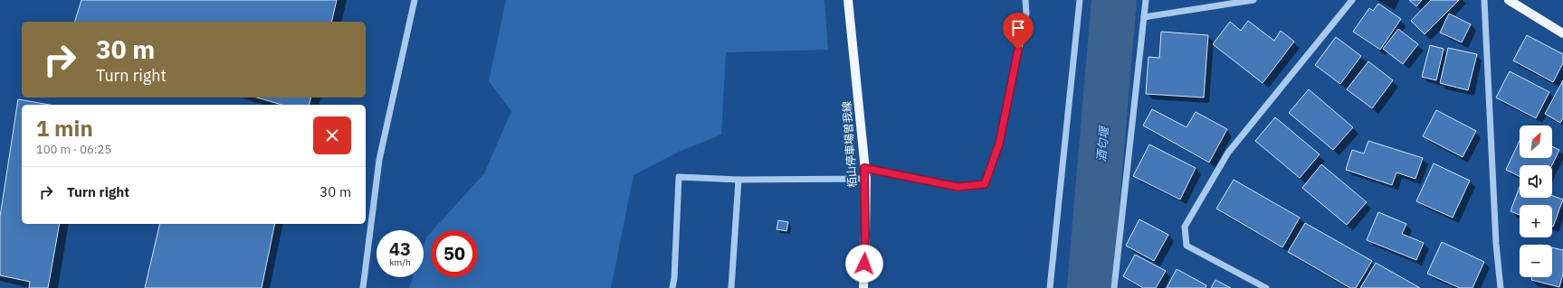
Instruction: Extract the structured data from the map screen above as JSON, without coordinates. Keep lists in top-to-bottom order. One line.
{"streets":{"main road":["栢山停車場曽我線"]},"water":["酒匂堰"],"north":"top right","page":{"turn":["30 m","Turn right"],"heading":["1 min","100 m · 06:25"],"map_buttons":["+","−"],"list":[{"name":"Turn right","value":"30 m"}],"speed":"43 km/h","limit":"50"}}
